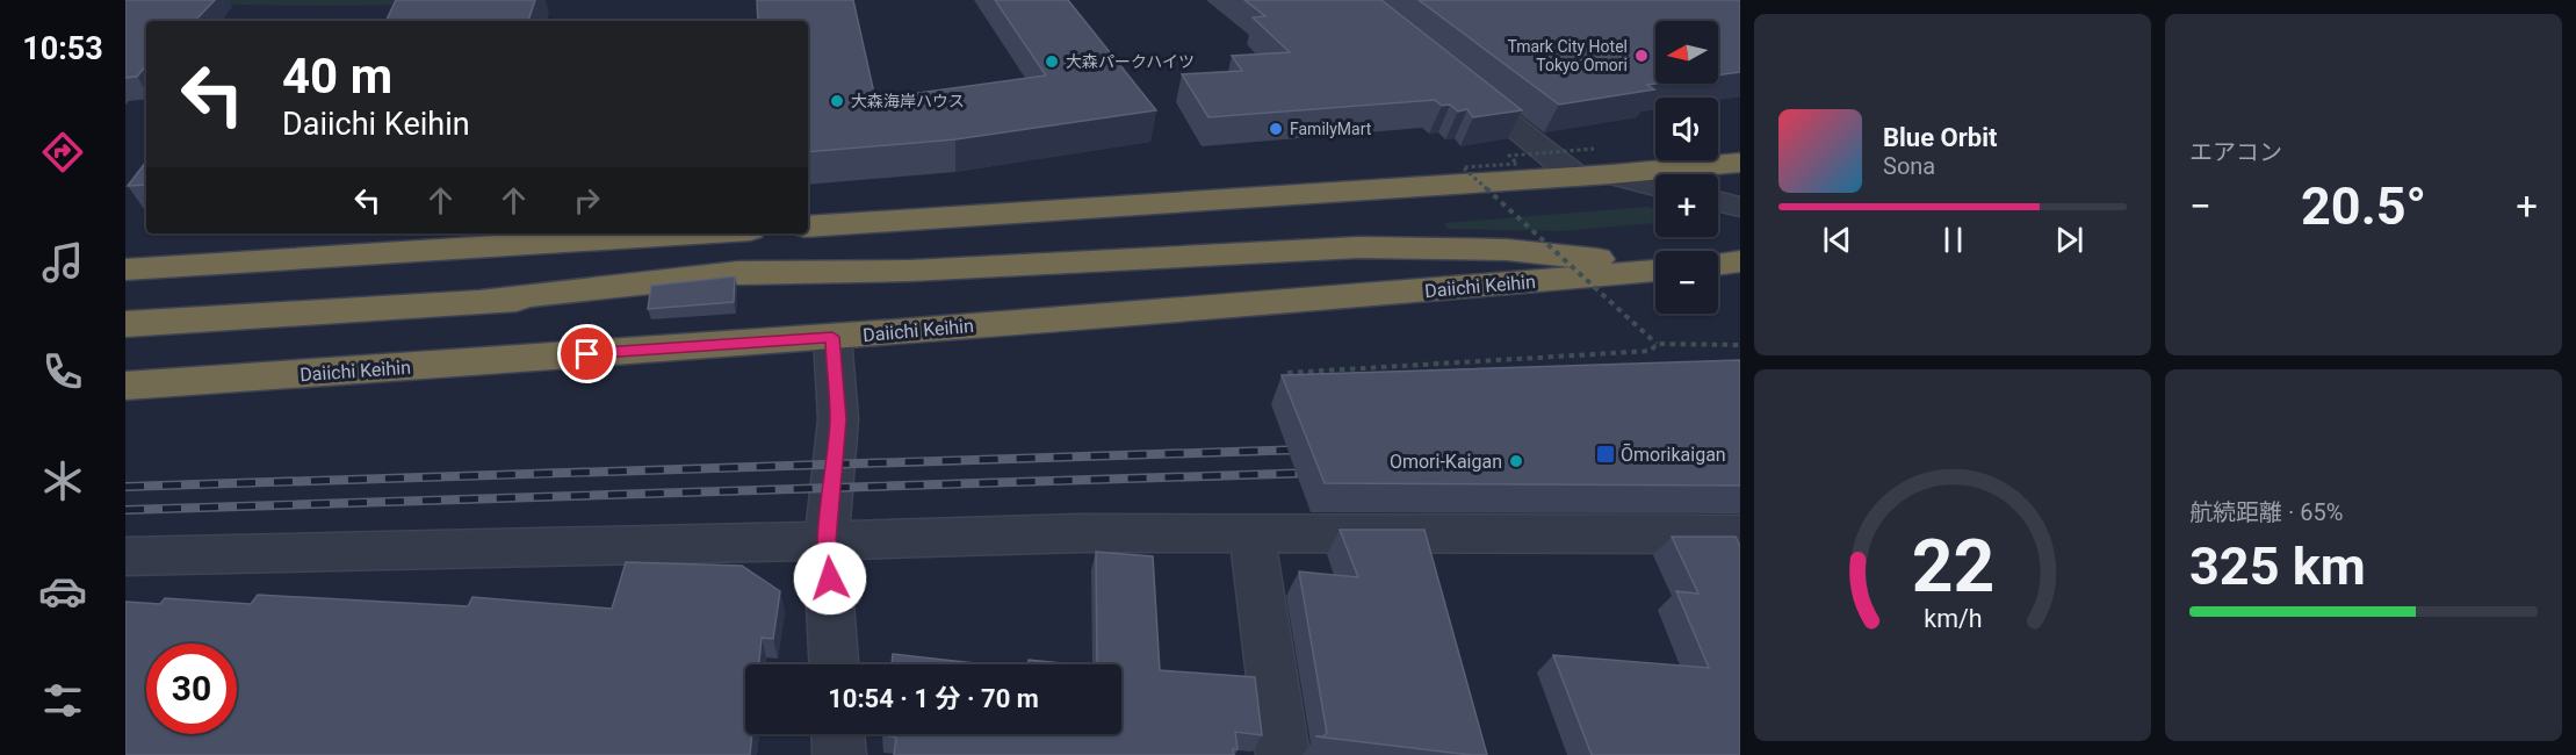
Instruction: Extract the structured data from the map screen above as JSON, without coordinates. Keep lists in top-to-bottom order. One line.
{"streets":{"highway":["Daiichi Keihin"]},"places":{"other":["Tmark City Hotel Tokyo Omori","大森パークハイツ","大森海岸ハウス","FamilyMart","Omori-Kaigan"],"transit":["Ōmorikaigan"]},"north":"left","page":{"tabs":"10:53","tile":["エアコン",["航続距離 · 65%","325 km"]],"map_buttons":["+","−"],"turn":["40 m","Daiichi Keihin"],"song":["Blue Orbit","Sona"],"heat":["−","20.5°","+"],"limit":"30","trip":"10:54 · 1 分 · 70 m","gauge":["22","km/h"]}}
